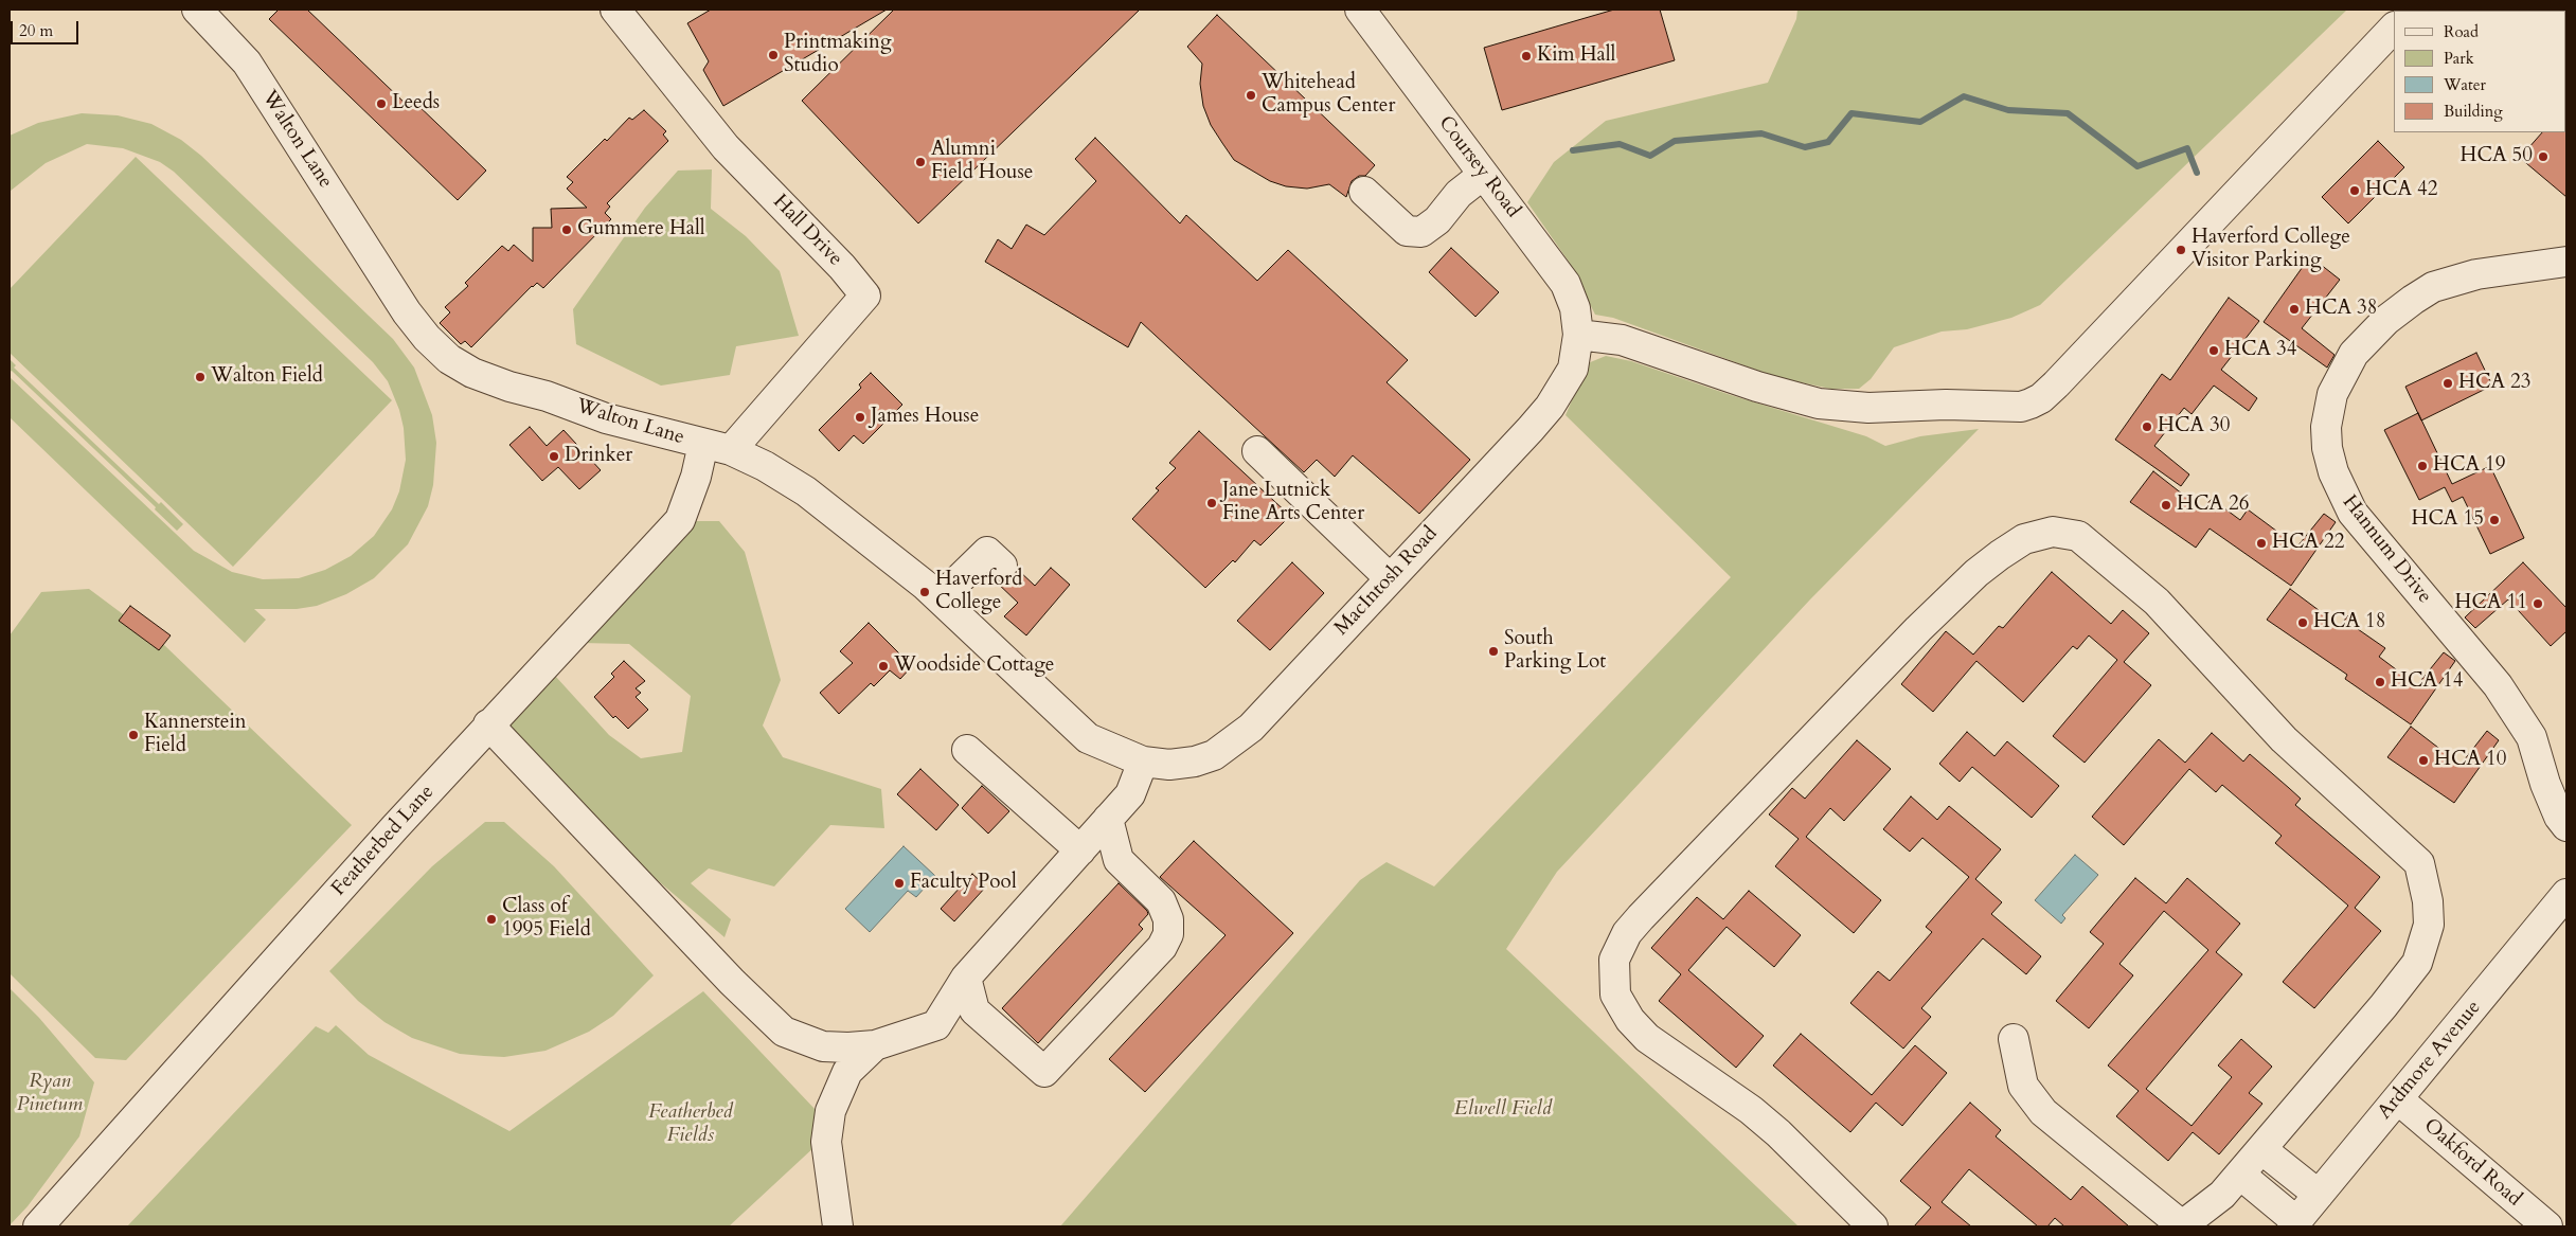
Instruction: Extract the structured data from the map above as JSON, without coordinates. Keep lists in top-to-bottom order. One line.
{"streets":{"street":["Walton Lane","Coursey Road","Hall Drive","Hannum Drive","MacIntosh Road","Featherbed Lane","Ardmore Avenue","Oakford Road"]},"crossings":[["Walton Lane","Hall Drive"],["Walton Lane","MacIntosh Road"],["Walton Lane","Featherbed Lane"],["Coursey Road","MacIntosh Road"],["Ardmore Avenue","Oakford Road"]],"parks":["Ryan Pinetum","Elwell Field","Featherbed Fields"],"places":["Printmaking Studio","Kim Hall","Whitehead Campus Center","Leeds","HCA 50","Alumni Field House","HCA 42","Gummere Hall","Haverford College Visitor Parking","HCA 38","HCA 34","Walton Field","HCA 23","James House","HCA 30","Drinker","HCA 19","Jane Lutnick Fine Arts Center","HCA 26","HCA 15","HCA 22","Haverford College","HCA 11","HCA 18","South Parking Lot","Woodside Cottage","HCA 14","Kannerstein Field","HCA 10","Faculty Pool","Class of 1995 Field"],"legend":["Road","Park","Water","Building"],"scale_bar":"20 m"}
